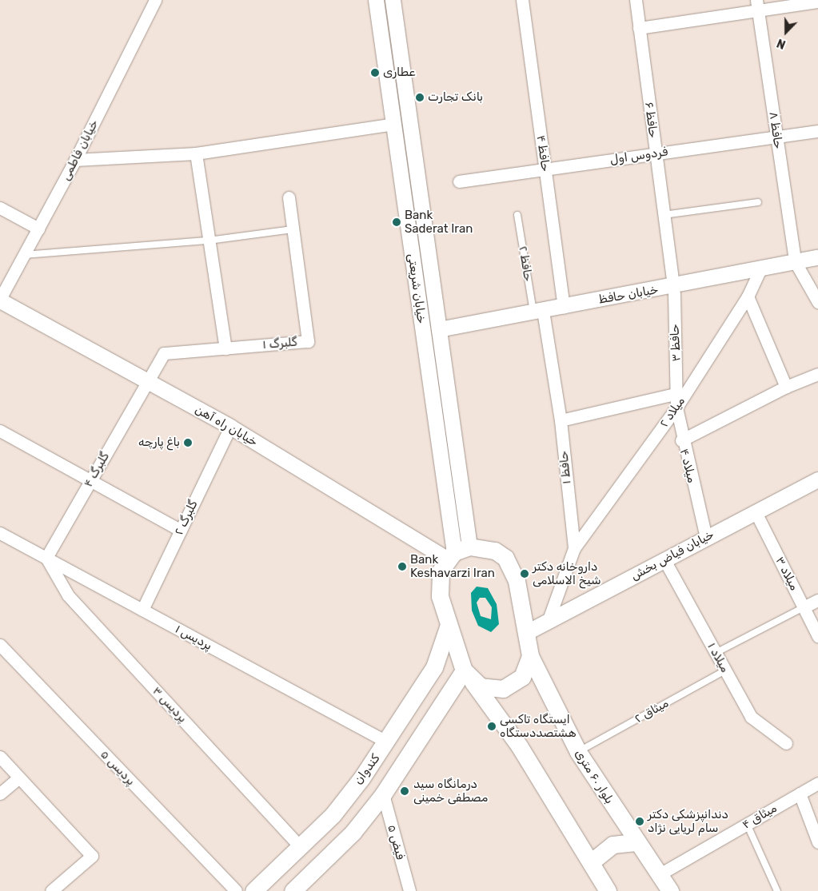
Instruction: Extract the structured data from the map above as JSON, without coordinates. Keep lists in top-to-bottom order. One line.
{"streets":{"main road":["کندوان","بلوار ۶۰ متری"],"street":["حافظ ۶","حافظ ۸","خیابان فاطمی","حافظ ۴","فردوس اول","خیابان شریعتی","خیابان حافظ","حافظ ۳","گلبرگ ۱","میلاد ۲","خیابان راه آهن","میلاد ۴","حافظ ۱","گلبرگ ۴","گلبرگ ۲","خیابان فیاض بخش","میلاد ۳","پردیس ۱","میلاد ۱","پردیس ۳","پردیس ۵","میثاق ۴","فیض ۵"],"lane":["حافظ ۲","میثاق ۲"]},"crossings":[["حافظ ۶","فردوس اول"],["حافظ ۶","خیابان حافظ"],["حافظ ۶","حافظ ۳"],["حافظ ۸","فردوس اول"],["حافظ ۸","خیابان حافظ"],["خیابان فاطمی","خیابان راه آهن"],["حافظ ۴","فردوس اول"],["حافظ ۴","خیابان حافظ"],["حافظ ۲","خیابان حافظ"],["حافظ ۲","حافظ ۱"],["خیابان شریعتی","خیابان حافظ"],["خیابان شریعتی","خیابان راه آهن"],["خیابان حافظ","حافظ ۳"],["خیابان حافظ","میلاد ۲"],["خیابان حافظ","حافظ ۱"],["حافظ ۳","میلاد ۴"],["گلبرگ ۱","خیابان راه آهن"],["گلبرگ ۱","گلبرگ ۴"],["میلاد ۲","میلاد ۴"],["میلاد ۲","حافظ ۱"],["خیابان راه آهن","گلبرگ ۴"],["خیابان راه آهن","گلبرگ ۲"],["میلاد ۴","خیابان فیاض بخش"],["حافظ ۱","خیابان فیاض بخش"],["گلبرگ ۴","پردیس ۱"],["گلبرگ ۴","پردیس ۳"],["گلبرگ ۲","پردیس ۱"],["خیابان فیاض بخش","میلاد ۳"],["خیابان فیاض بخش","میلاد ۱"],["پردیس ۱","پردیس ۳"],["پردیس ۱","کندوان"],["میلاد ۱","میثاق ۲"],["پردیس ۳","کندوان"],["میثاق ۲","بلوار ۶۰ متری"],["بلوار ۶۰ متری","میثاق ۴"]],"places":["عطاری","بانک تجارت","Bank Saderat Iran","باغ پارچه","Bank Keshavarzi Iran","داروخانه دکتر شیخ الاسلامی","ایستگاه تاکسی هشتصددستگاه","درمانگاه سید مصطفی خمینی","دندانپزشکی دکتر سام لریایی نژاد"],"north":"bottom"}
